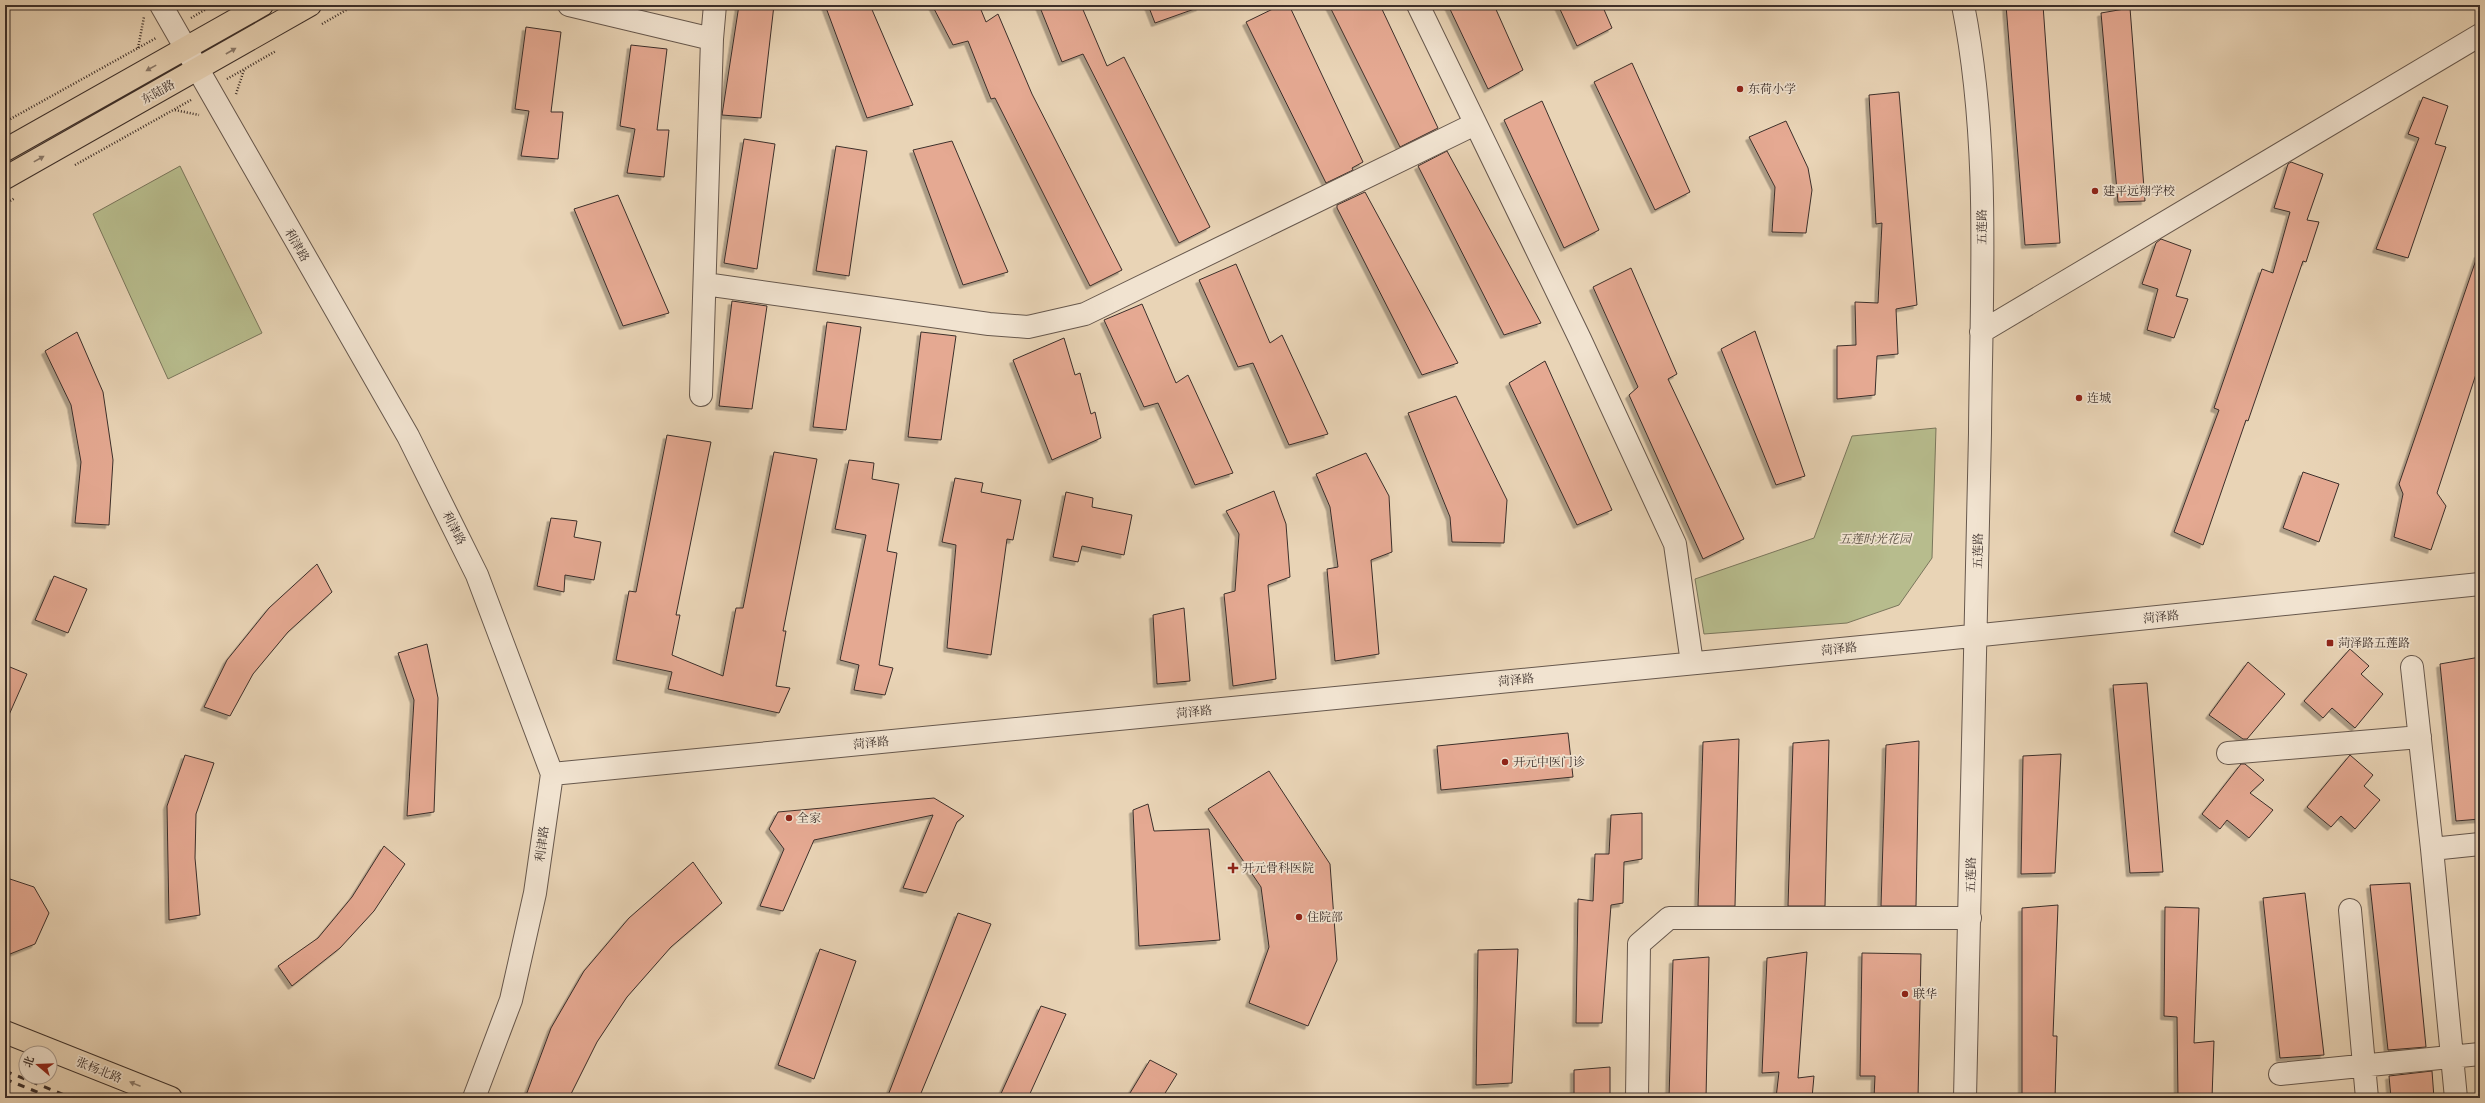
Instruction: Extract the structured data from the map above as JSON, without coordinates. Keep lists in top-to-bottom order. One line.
{"streets":{"main road":["东陆路","张杨北路"],"street":["五莲路","利津路","菏泽路"]},"crossings":[["东陆路","利津路"],["五莲路","菏泽路"],["利津路","菏泽路"]],"one_way":["张杨北路"],"parks":["五莲时光花园"],"places":{"other":["东荷小学","建平远翔学校","连城","开元中医门诊","全家","住院部","联华"],"transit":["菏泽路五莲路"],"health":["开元骨科医院"]},"north":"left"}
